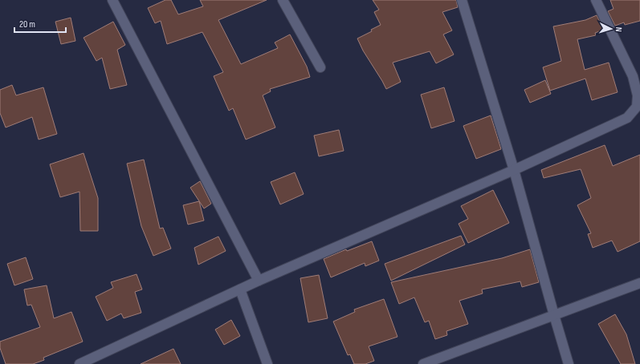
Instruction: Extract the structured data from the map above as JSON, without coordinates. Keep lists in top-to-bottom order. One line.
{"scale_bar":"20 m","north":"right"}
